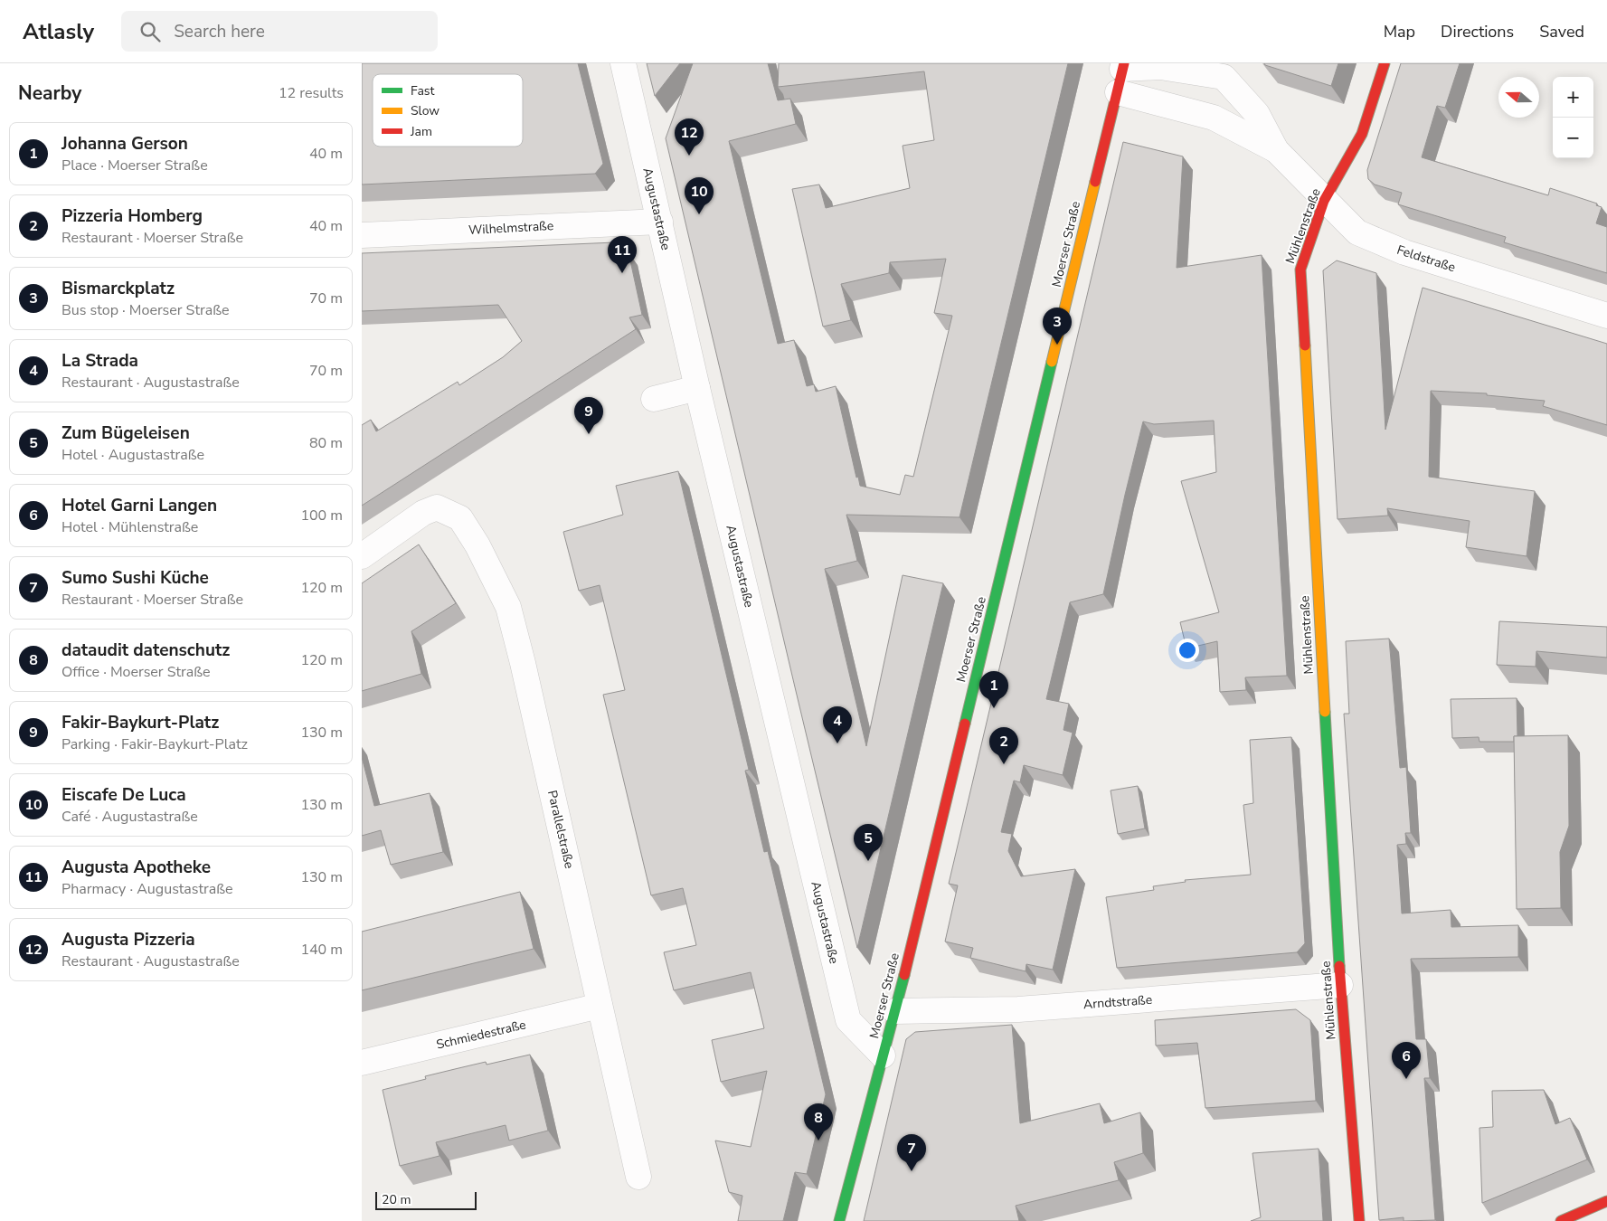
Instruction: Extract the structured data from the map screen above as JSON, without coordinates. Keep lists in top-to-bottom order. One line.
{"streets":{"street":["Augustastraße","Mühlenstraße","Wilhelmstraße","Moerser Straße","Feldstraße","Parallelstraße","Arndtstraße","Schmiedestraße"]},"crossings":[["Augustastraße","Wilhelmstraße"],["Augustastraße","Moerser Straße"],["Mühlenstraße","Feldstraße"],["Mühlenstraße","Arndtstraße"],["Moerser Straße","Feldstraße"],["Moerser Straße","Arndtstraße"],["Parallelstraße","Schmiedestraße"]],"legend":["Fast","Slow","Jam"],"scale_bar":"20 m","north":"left","page":{"header":"Atlasly","search":"Search here","nav":["Map","Directions","Saved"],"heading":["Nearby","12 results"],"map_buttons":["+","−"],"pins":["12","10","11","3","9","1","4","2","5","6","8","7"],"list":[{"mark":"1","name":"Johanna Gerson","note":"Place · Moerser Straße","value":"40 m"},{"mark":"2","name":"Pizzeria Homberg","note":"Restaurant · Moerser Straße","value":"40 m"},{"mark":"3","name":"Bismarckplatz","note":"Bus stop · Moerser Straße","value":"70 m"},{"mark":"4","name":"La Strada","note":"Restaurant · Augustastraße","value":"70 m"},{"mark":"5","name":"Zum Bügeleisen","note":"Hotel · Augustastraße","value":"80 m"},{"mark":"6","name":"Hotel Garni Langen","note":"Hotel · Mühlenstraße","value":"100 m"},{"mark":"7","name":"Sumo Sushi Küche","note":"Restaurant · Moerser Straße","value":"120 m"},{"mark":"8","name":"dataudit datenschutz","note":"Office · Moerser Straße","value":"120 m"},{"mark":"9","name":"Fakir-Baykurt-Platz","note":"Parking · Fakir-Baykurt-Platz","value":"130 m"},{"mark":"10","name":"Eiscafe De Luca","note":"Café · Augustastraße","value":"130 m"},{"mark":"11","name":"Augusta Apotheke","note":"Pharmacy · Augustastraße","value":"130 m"},{"mark":"12","name":"Augusta Pizzeria","note":"Restaurant · Augustastraße","value":"140 m"}],"scale":"20 m"}}
